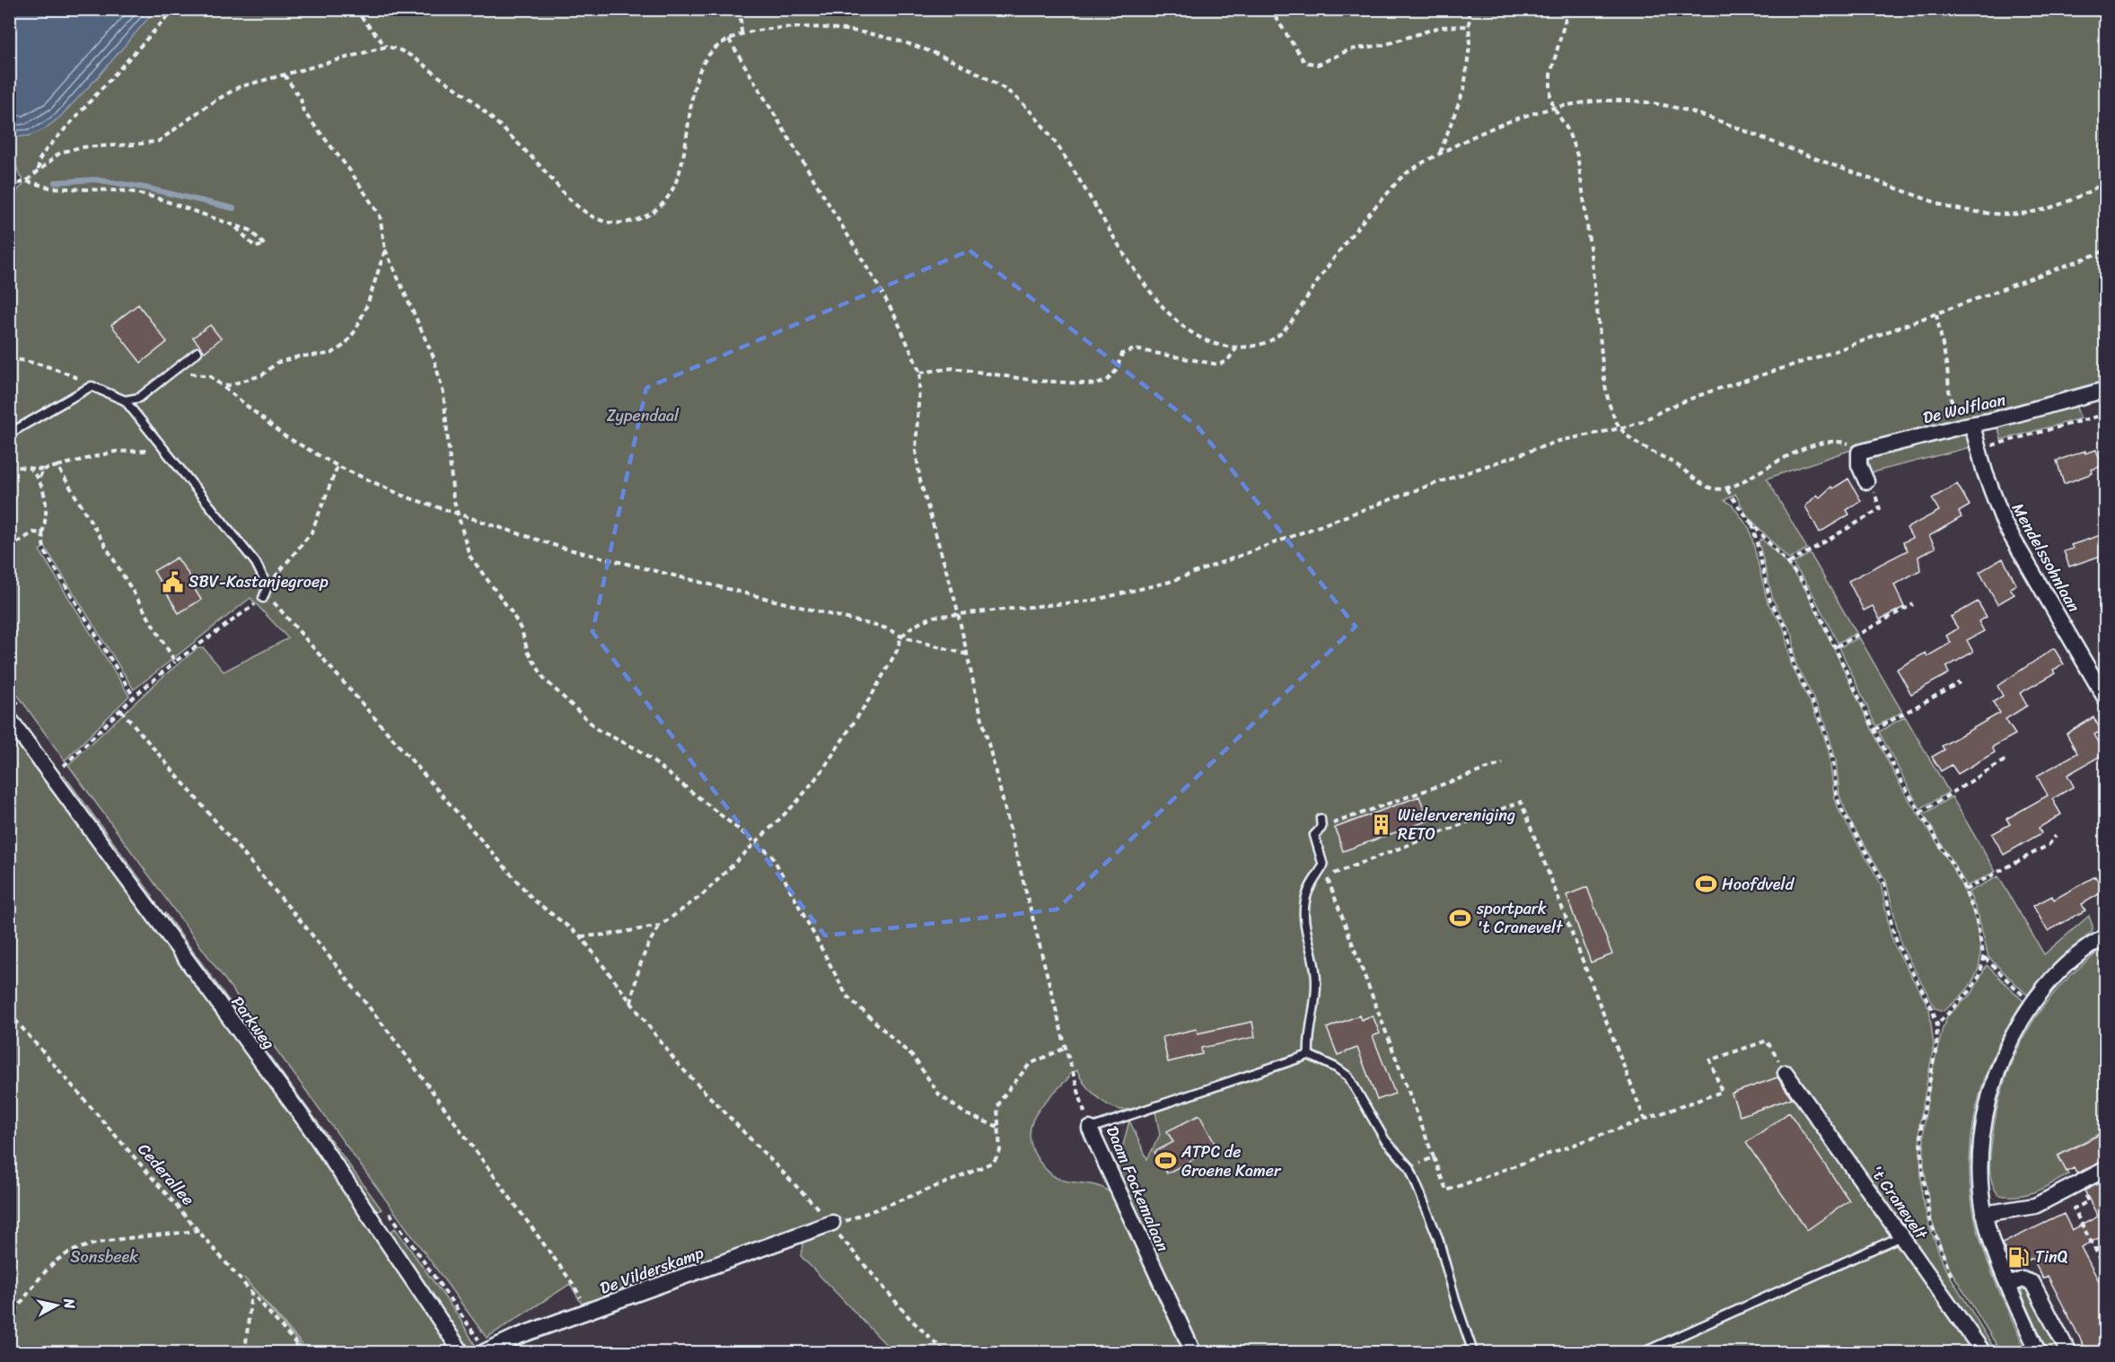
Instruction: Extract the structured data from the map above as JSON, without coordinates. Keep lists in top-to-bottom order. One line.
{"streets":{"street":["De Wolflaan","Mendelssohnlaan","Parkweg","Daam Fockemalaan","'t Cranevelt","De Vilderskamp"],"path":["Cederallee"]},"crossings":[["De Wolflaan","Mendelssohnlaan"]],"parks":["Zypendaal","Sonsbeek"],"places":{"public building":["SBV-Kastanjegroep"],"building":["Wielervereniging RETO"],"sports":["Hoofdveld","sportpark 't Cranevelt","ATPC de Groene Kamer"],"fuel station":["TinQ"]},"north":"right"}
